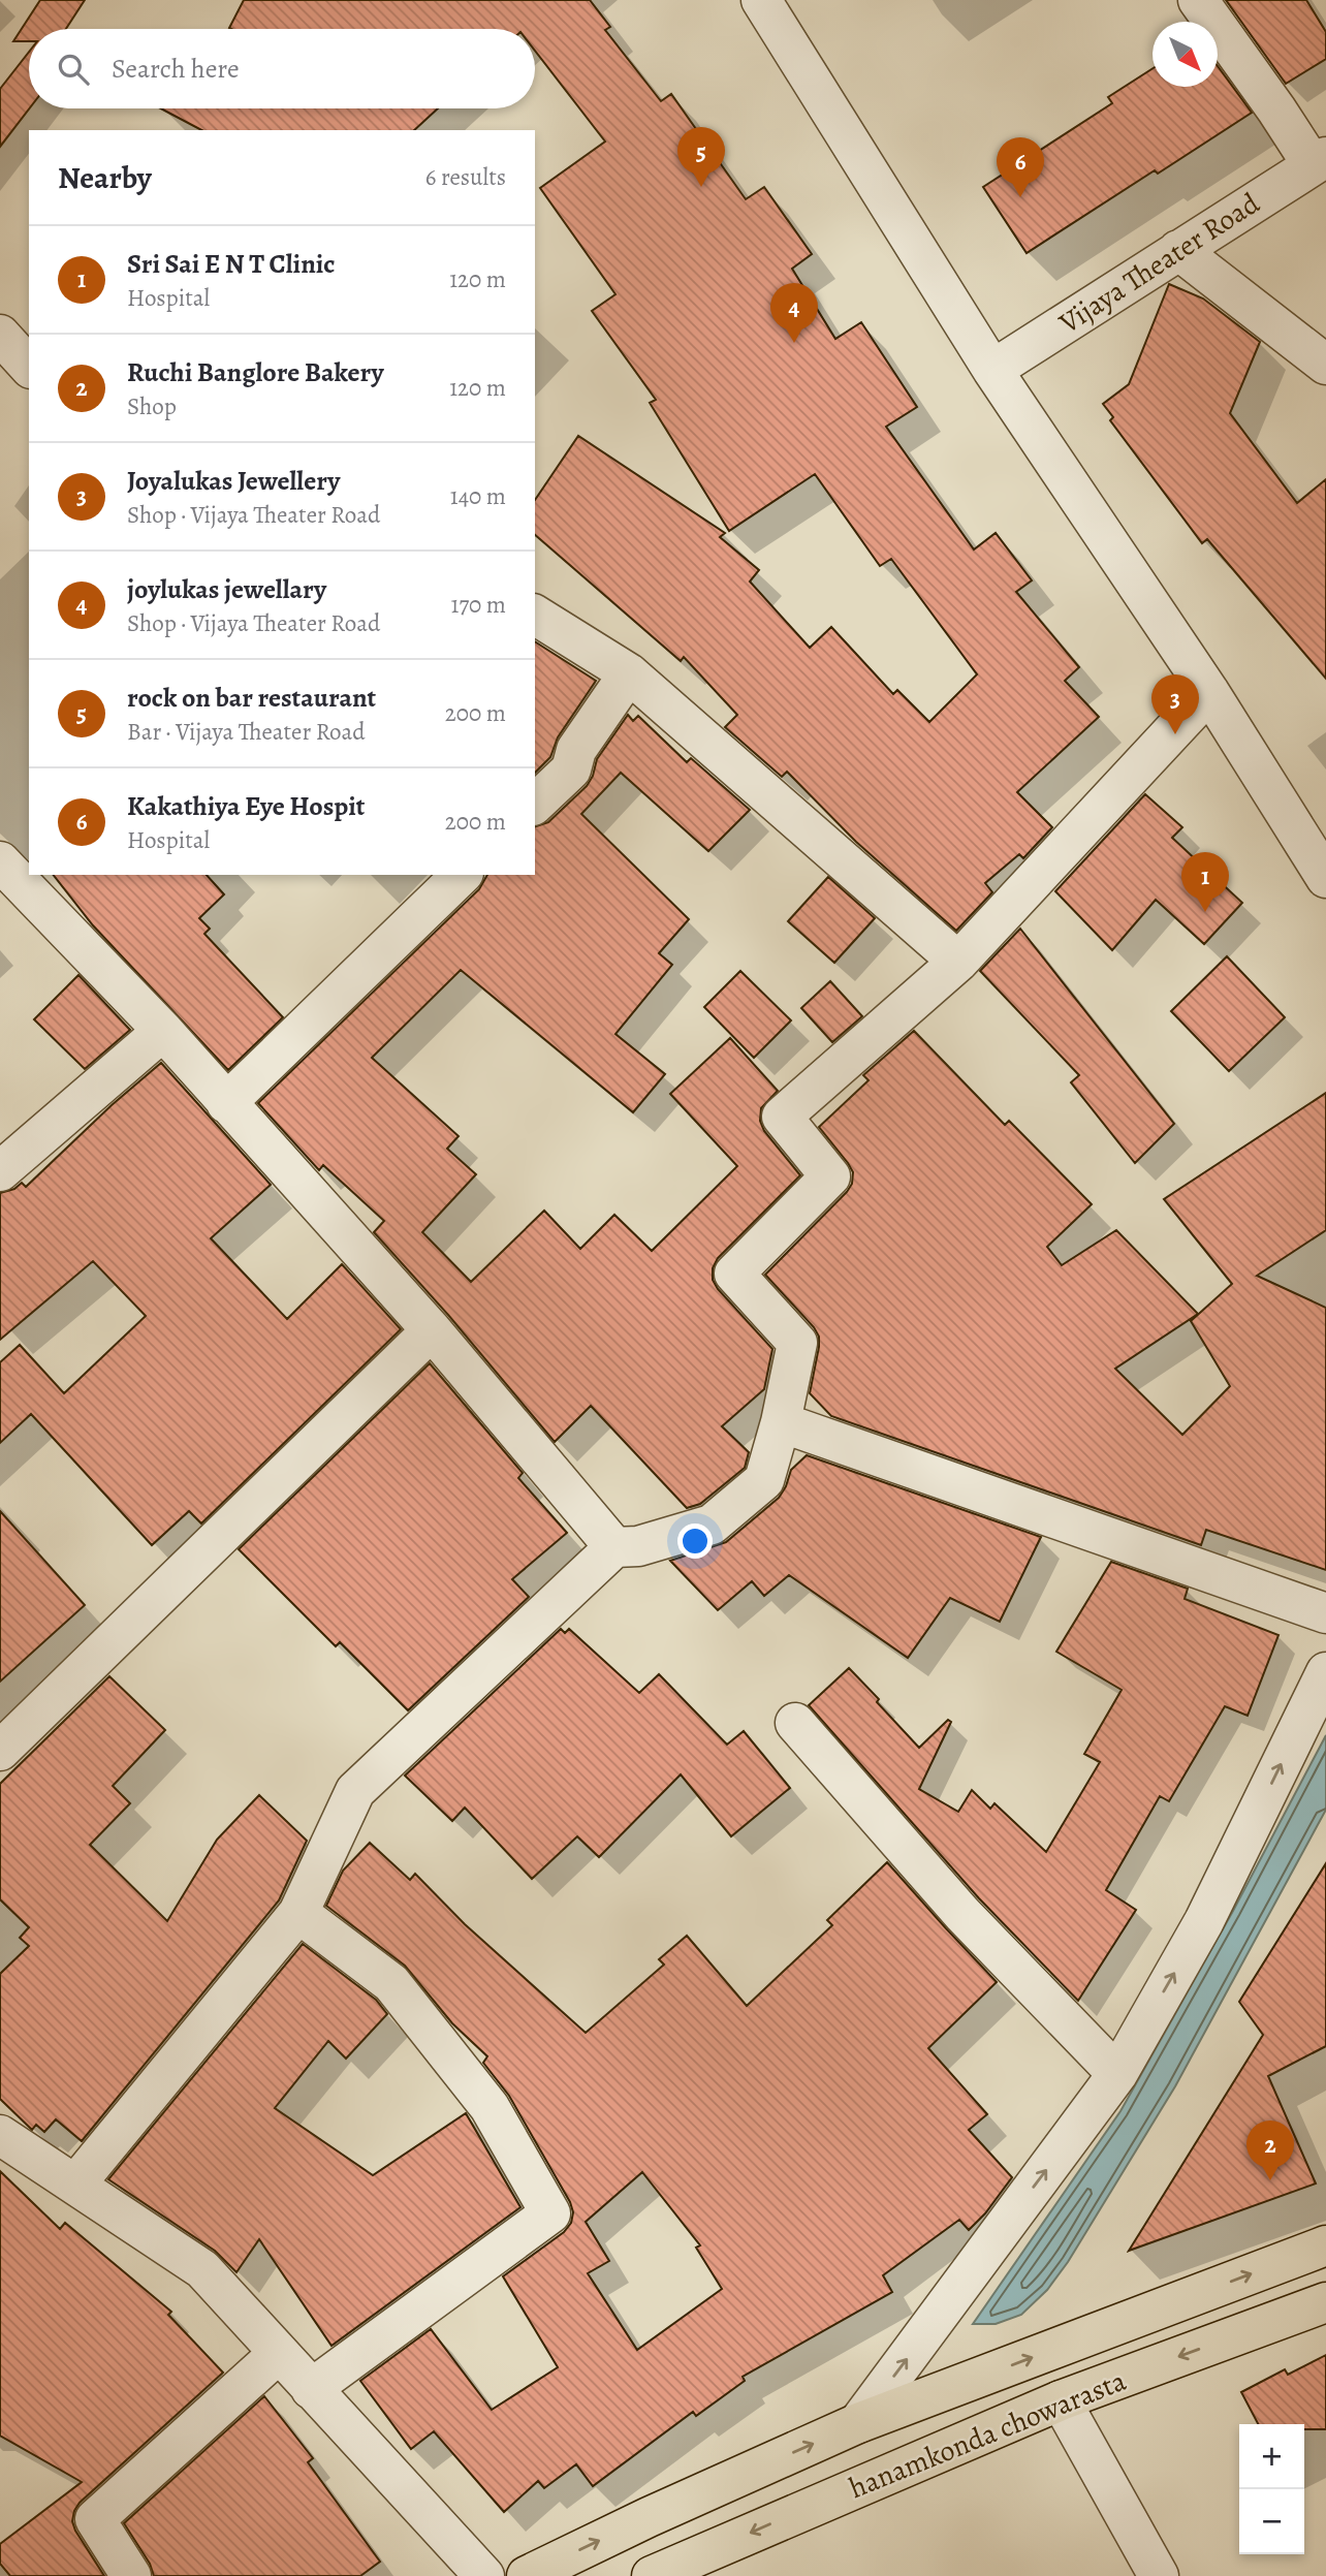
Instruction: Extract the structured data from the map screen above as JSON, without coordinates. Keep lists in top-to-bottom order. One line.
{"streets":{"highway":["hanamkonda chowarasta"],"street":["Vijaya Theater Road"]},"north":"bottom right","page":{"search":"Search here","pins":["5","6","4","3","1","2"],"heading":["Nearby","6 results"],"list":[{"mark":"1","name":"Sri Sai E N T Clinic","note":"Hospital","value":"120 m"},{"mark":"2","name":"Ruchi Banglore Bakery","note":"Shop","value":"120 m"},{"mark":"3","name":"Joyalukas Jewellery","note":"Shop · Vijaya Theater Road","value":"140 m"},{"mark":"4","name":"joylukas jewellary","note":"Shop · Vijaya Theater Road","value":"170 m"},{"mark":"5","name":"rock on bar restaurant","note":"Bar · Vijaya Theater Road","value":"200 m"},{"mark":"6","name":"Kakathiya Eye Hospit","note":"Hospital","value":"200 m"}],"map_buttons":["+","−"]}}
